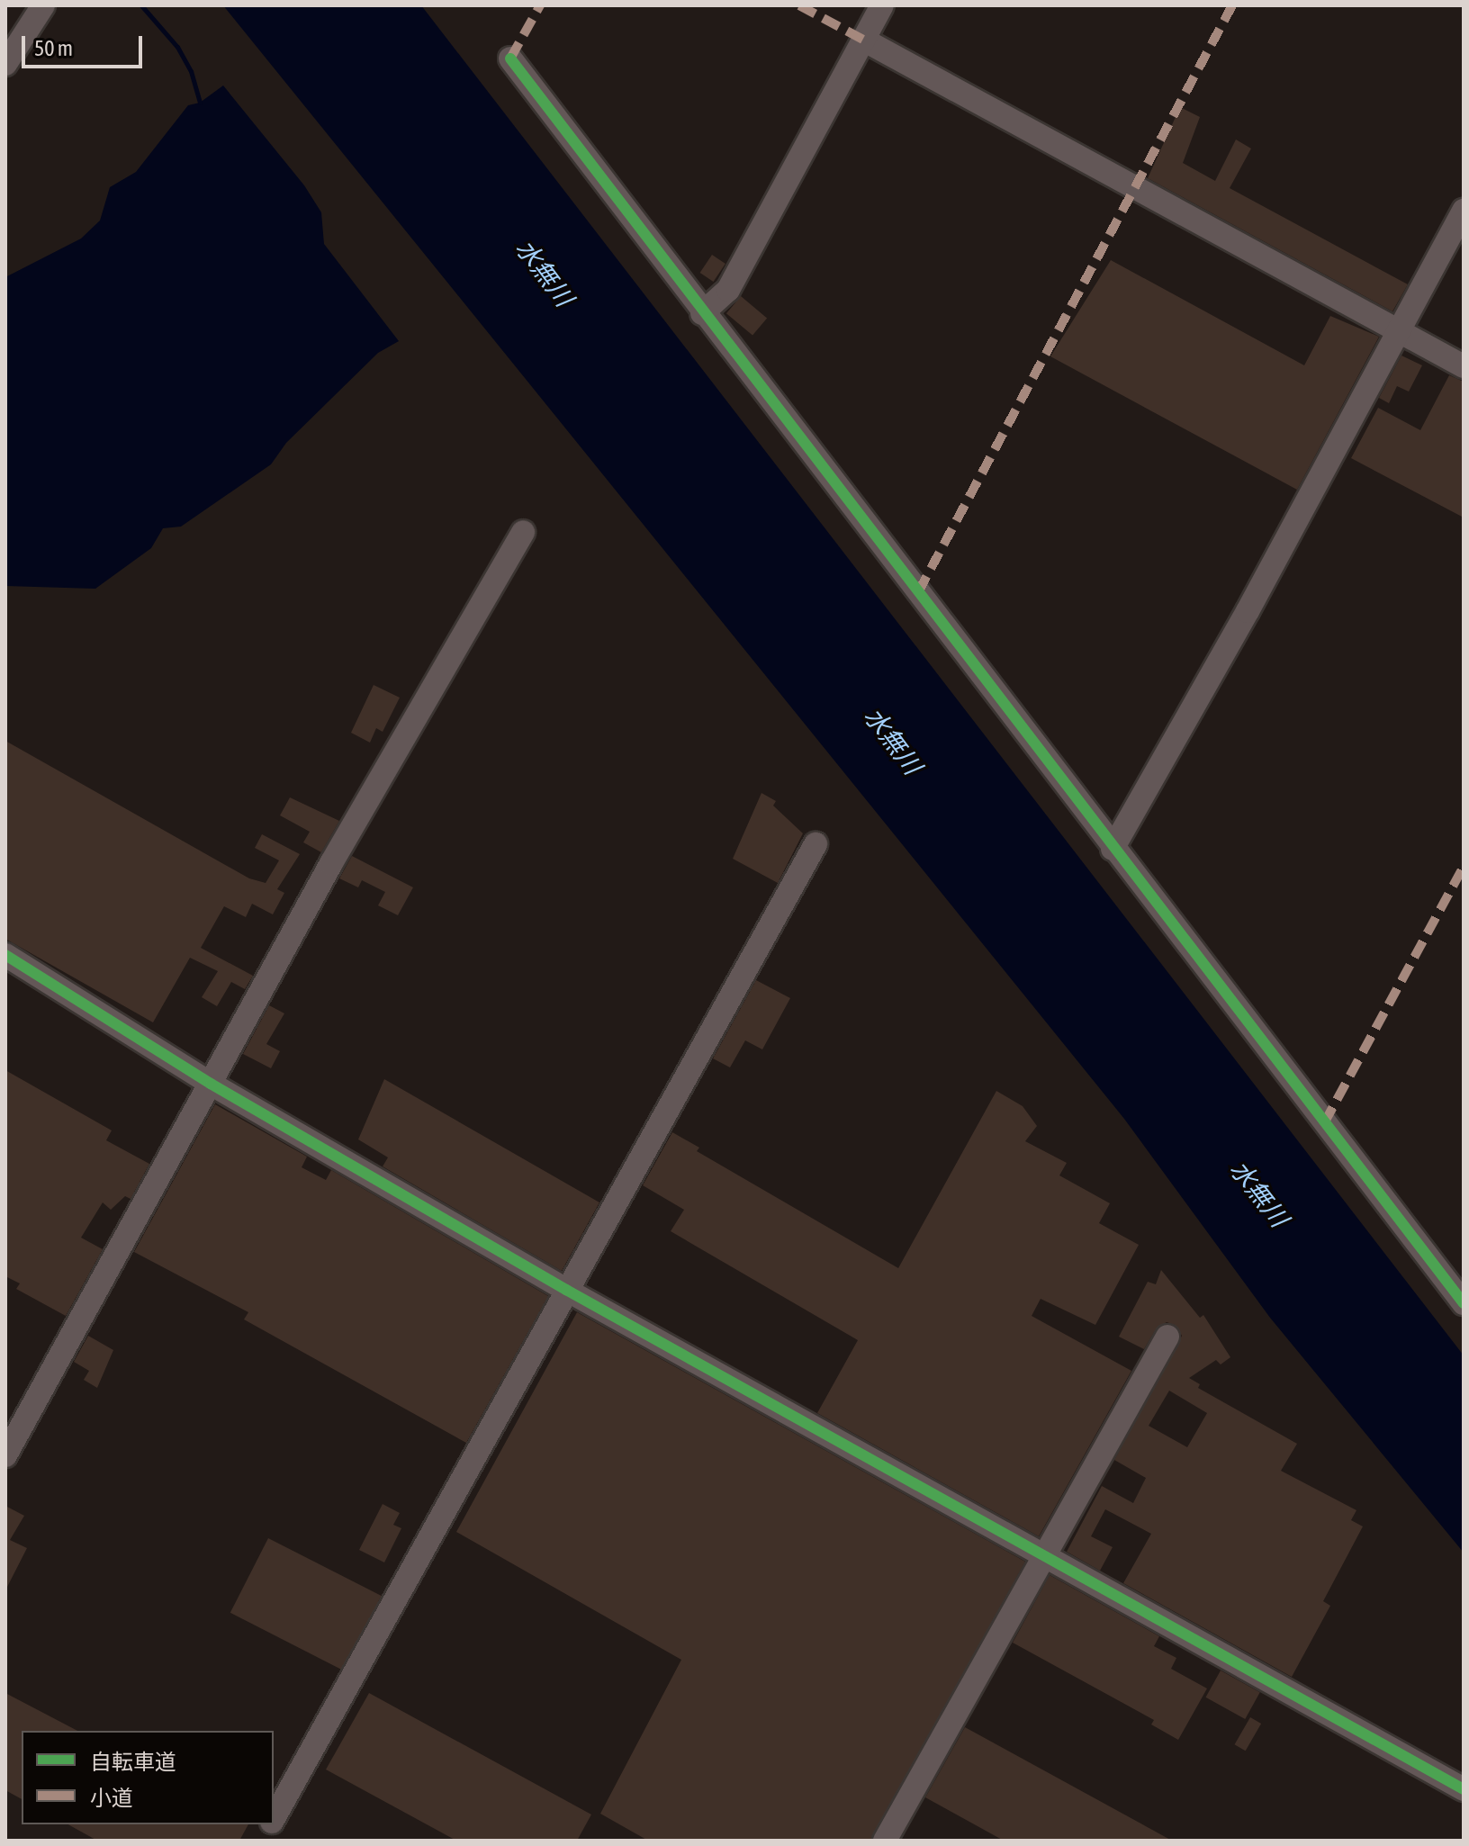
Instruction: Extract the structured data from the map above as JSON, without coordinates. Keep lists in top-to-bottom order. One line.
{"water":["水無川"],"legend":["自転車道","小道"],"scale_bar":"50 m"}
